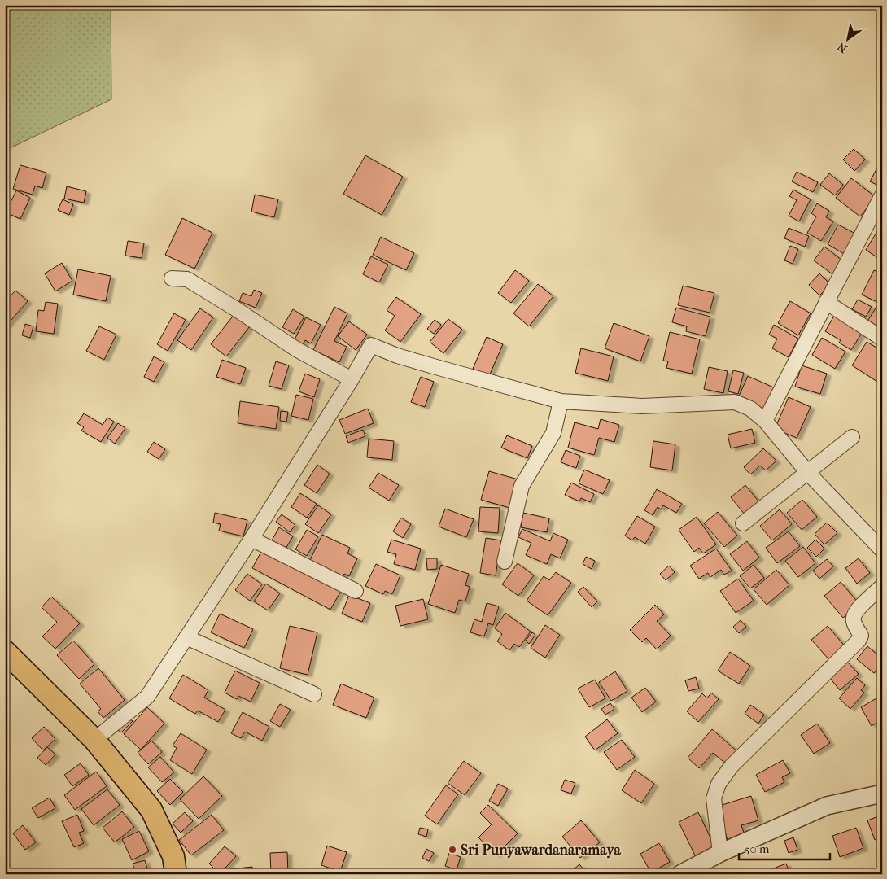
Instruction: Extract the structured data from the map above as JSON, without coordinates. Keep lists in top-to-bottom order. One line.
{"places":["Sri Punyawardanaramaya"],"scale_bar":"50 m","north":"bottom left"}
